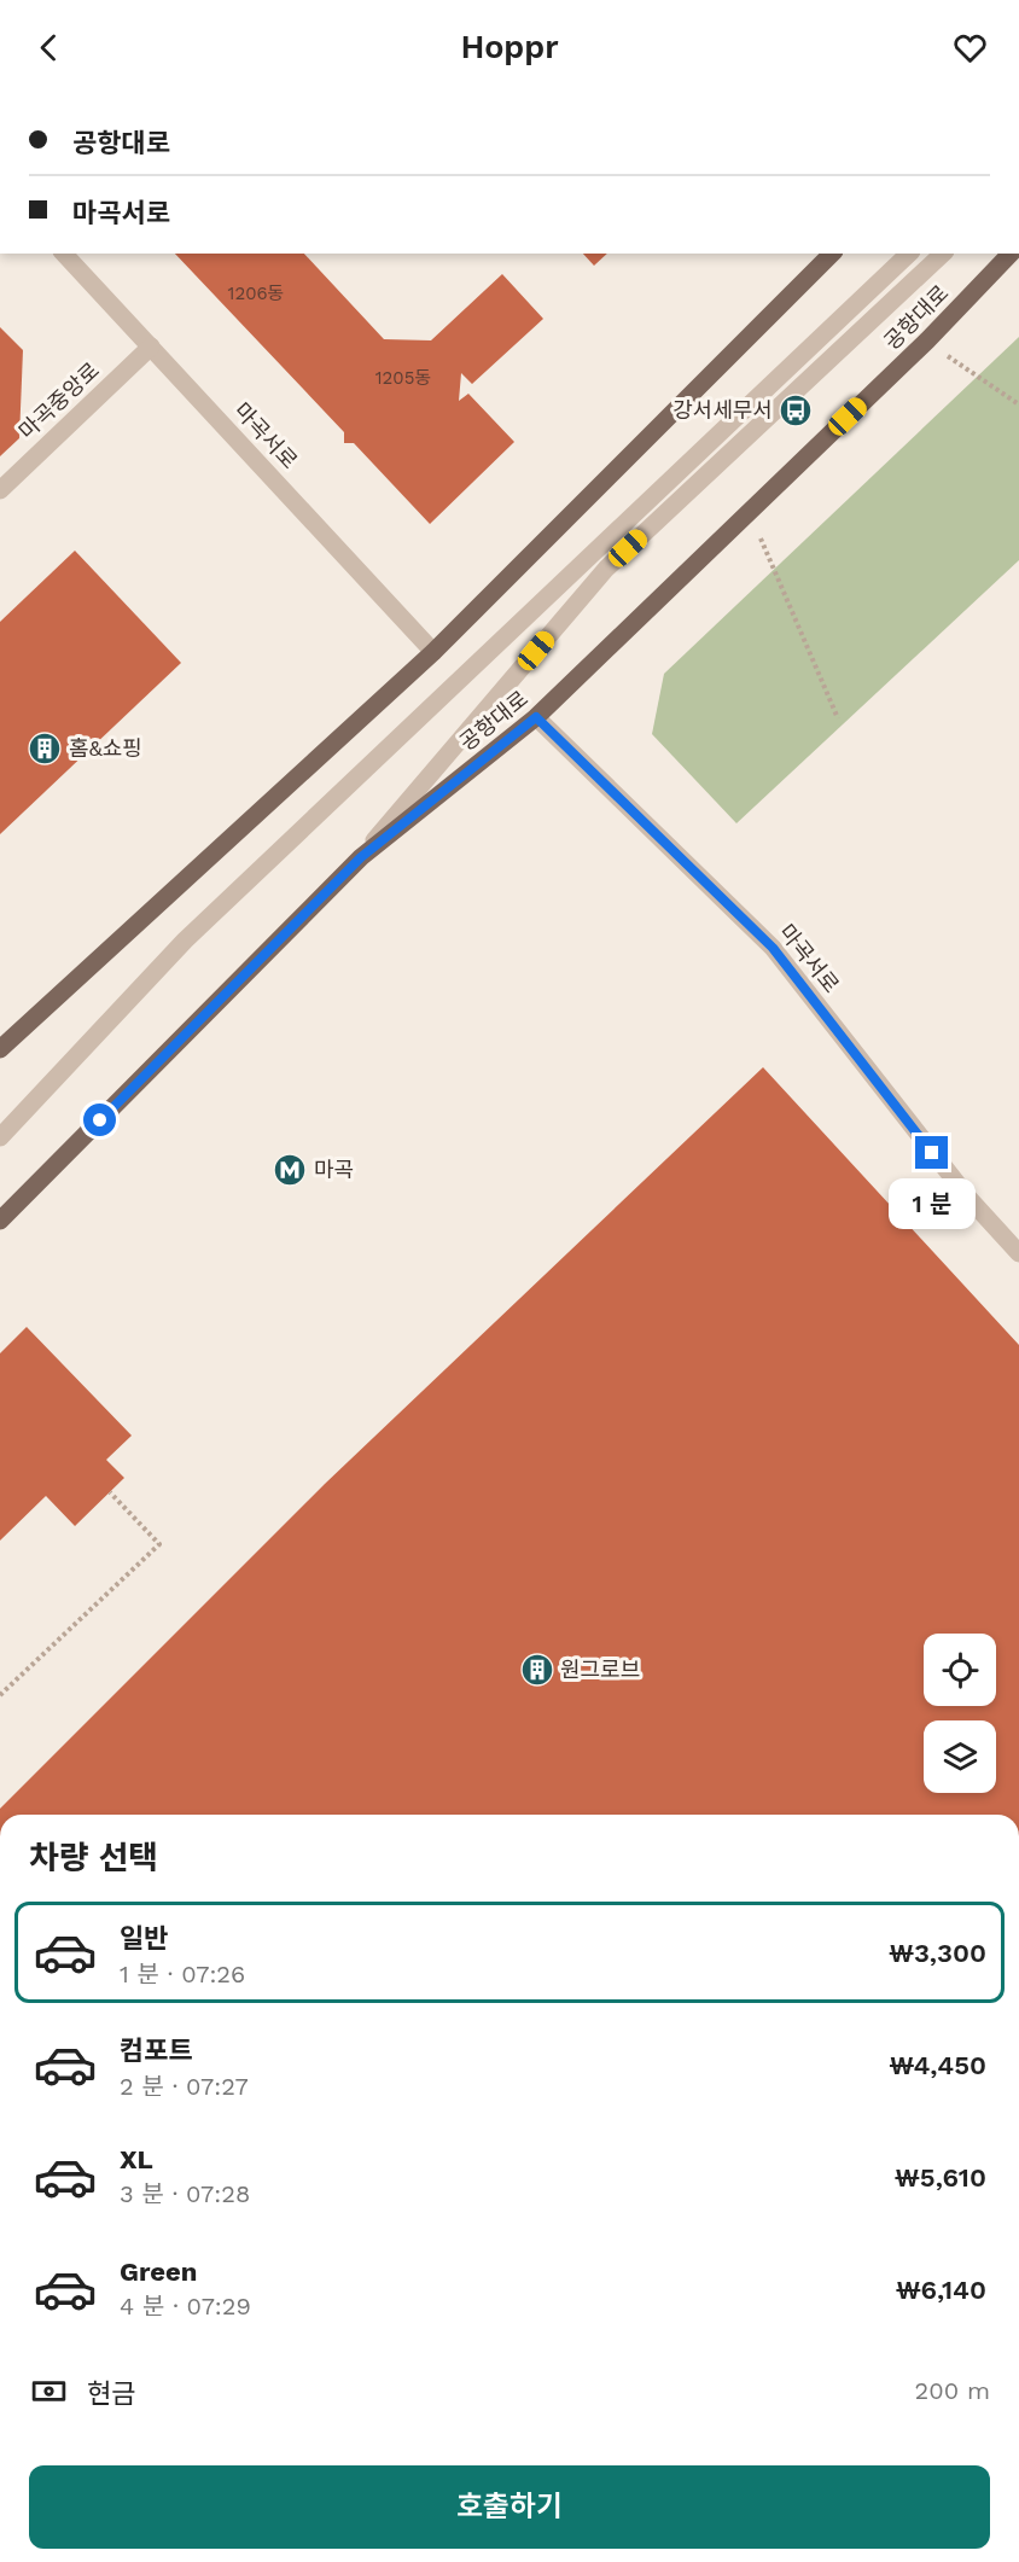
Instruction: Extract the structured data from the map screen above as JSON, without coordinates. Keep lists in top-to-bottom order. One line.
{"streets":{"main road":["공항대로"],"street":["마곡중앙로","마곡서로"]},"crossings":[["공항대로","마곡서로"],["마곡중앙로","마곡서로"]],"places":{"bus stop":["강서세무서"],"building":["홈&쇼핑","원그로브"],"metro station":["마곡"]},"house_numbers":["1206동","1205동"],"page":{"header":"Hoppr","banner":["공항대로","마곡서로"],"bubble":"1 분","heading":"차량 선택","list":[{"name":"일반","note":"1 분 · 07:26","value":"₩3,300"},{"name":"컴포트","note":"2 분 · 07:27","value":"₩4,450"},{"name":"XL","note":"3 분 · 07:28","value":"₩5,610"},{"name":"Green","note":"4 분 · 07:29","value":"₩6,140"}],"pay":["현금","200 m"],"buttons":"호출하기"}}
